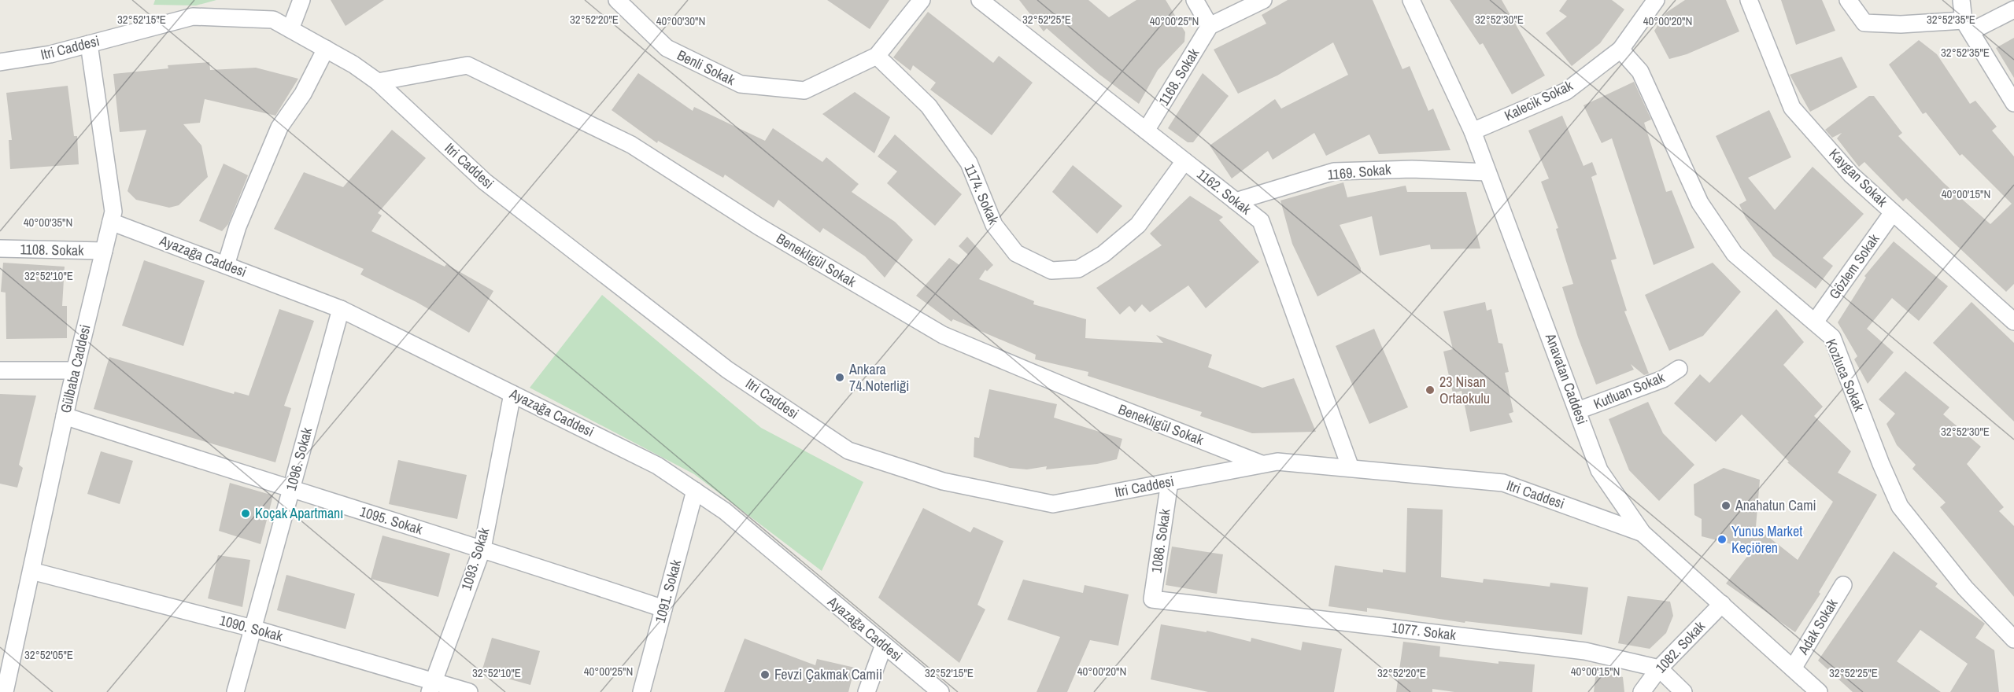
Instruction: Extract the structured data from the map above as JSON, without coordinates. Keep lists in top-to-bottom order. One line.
{"streets":{"street":["Itri Caddesi","Benli Sokak","1168. Sokak","Kalecik Sokak","1169. Sokak","Kaygan Sokak","1162. Sokak","1174. Sokak","1108. Sokak","Ayazağa Caddesi","Benekligül Sokak","Gözlem Sokak","Gülbaba Caddesi","Kozluca Sokak","Anavatan Caddesi","Kutluan Sokak","1096. Sokak","1095. Sokak","1086. Sokak","1093. Sokak","1091. Sokak","Adak Sokak","1090. Sokak","1077. Sokak","1082. Sokak"]},"crossings":[["Itri Caddesi","1162. Sokak"],["Itri Caddesi","Benekligül Sokak"],["Itri Caddesi","Gülbaba Caddesi"],["Itri Caddesi","Anavatan Caddesi"],["Itri Caddesi","1086. Sokak"],["Benli Sokak","1174. Sokak"],["1168. Sokak","1162. Sokak"],["Kalecik Sokak","Kozluca Sokak"],["Kalecik Sokak","Anavatan Caddesi"],["1169. Sokak","1162. Sokak"],["1169. Sokak","Anavatan Caddesi"],["Kaygan Sokak","Gözlem Sokak"],["1162. Sokak","1174. Sokak"],["1108. Sokak","Gülbaba Caddesi"],["Ayazağa Caddesi","Gülbaba Caddesi"],["Ayazağa Caddesi","1096. Sokak"],["Ayazağa Caddesi","1093. Sokak"],["Ayazağa Caddesi","1091. Sokak"],["Gözlem Sokak","Kozluca Sokak"],["Gülbaba Caddesi","1095. Sokak"],["Gülbaba Caddesi","1090. Sokak"],["Anavatan Caddesi","Kutluan Sokak"],["Anavatan Caddesi","Adak Sokak"],["Anavatan Caddesi","1082. Sokak"],["1096. Sokak","1095. Sokak"],["1096. Sokak","1090. Sokak"],["1095. Sokak","1093. Sokak"],["1095. Sokak","1091. Sokak"],["1086. Sokak","1077. Sokak"],["1093. Sokak","1090. Sokak"],["1077. Sokak","1082. Sokak"]],"places":["Ankara 74.Noterliği","23 Nisan Ortaokulu","Anahatun Cami","Koçak Apartmanı","Yunus Market Keçiören","Fevzi Çakmak Camii"],"coordinates":["32°52'30\"E","32°52'15\"E","32°52'20\"E","32°52'25\"E","32°52'35\"E","40°00'30\"N","40°00'25\"N","40°00'20\"N","40°00'15\"N","40°00'35\"N","32°52'10\"E","32°52'05\"E"]}
